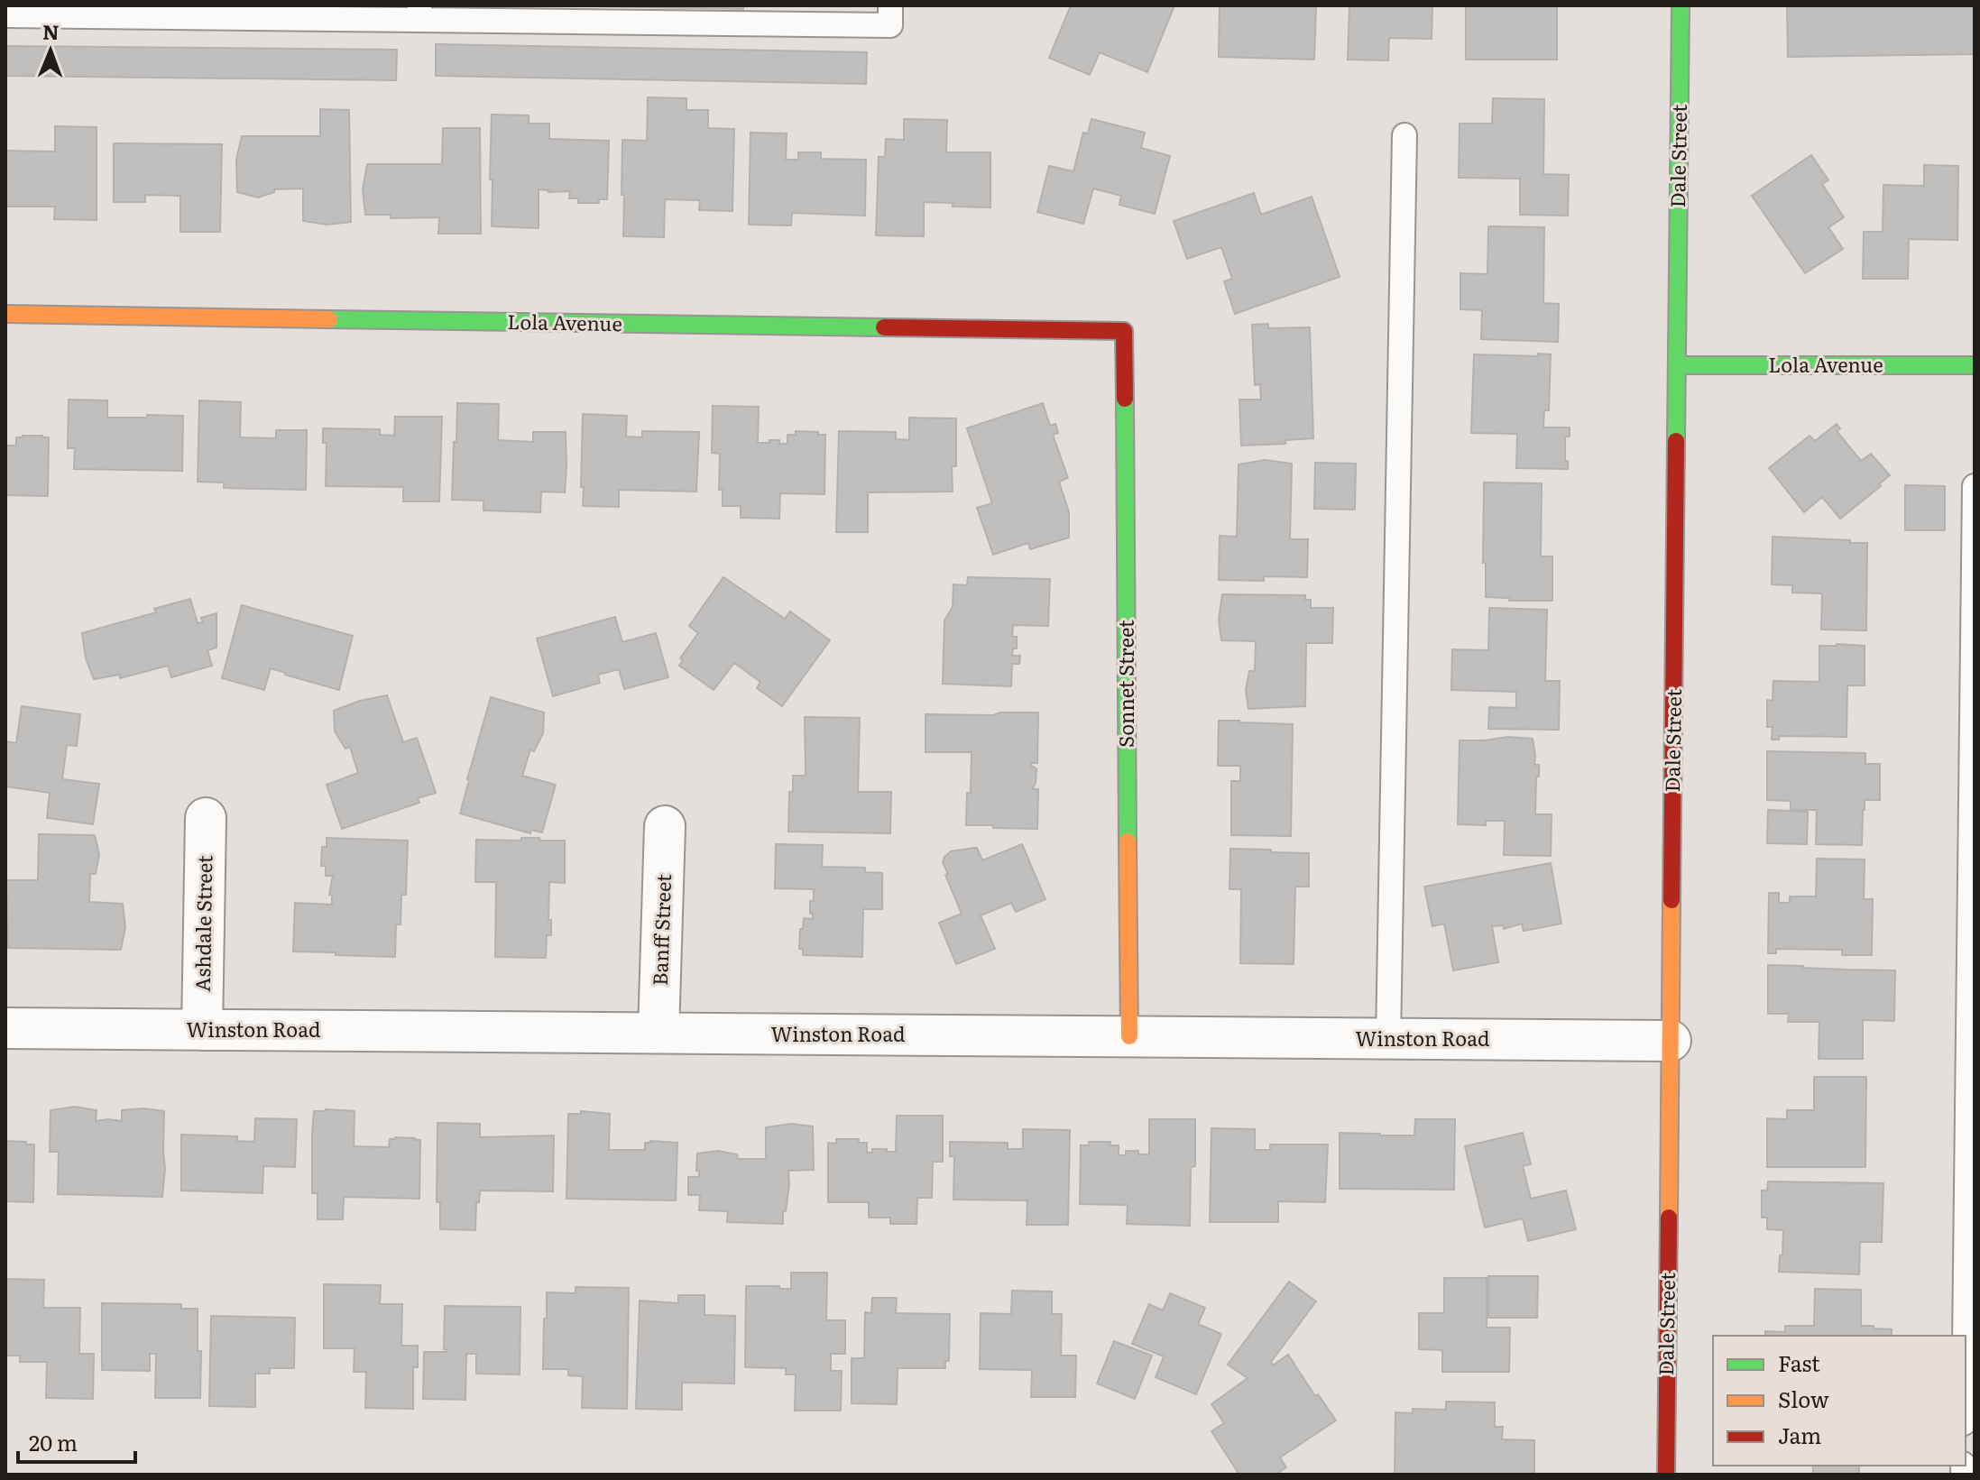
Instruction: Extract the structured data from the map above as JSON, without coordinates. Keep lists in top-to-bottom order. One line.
{"streets":{"street":["Dale Street","Lola Avenue","Sonnet Street","Ashdale Street","Banff Street","Winston Road"]},"crossings":[["Dale Street","Lola Avenue"],["Dale Street","Winston Road"],["Lola Avenue","Sonnet Street"],["Sonnet Street","Winston Road"],["Ashdale Street","Winston Road"],["Banff Street","Winston Road"]],"legend":["Fast","Slow","Jam"],"scale_bar":"20 m","north":"top"}
